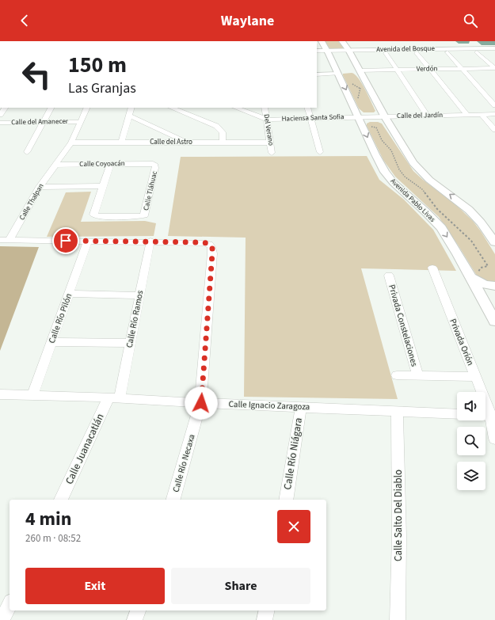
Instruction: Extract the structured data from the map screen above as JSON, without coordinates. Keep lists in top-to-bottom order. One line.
{"streets":{"main road":["Avenida Pablo Livas"],"street":["Avenida del Bosque","Verdón","Calle del Jardín","Haciensa Santa Sofia","Calle del Amanecer","Del Verano","Calle del Astro","Calle Coyoacán","Calle Tláhuac","Calle Thalpan","Calle Río Pilón","Calle Río Ramos","Privada Constelaciones","Privada Orión","Calle Ignacio Zaragoza","Calle Juanacatlán","Calle Río Niágara","Calle Río Necaxa","Calle Salto Del Diablo"]},"crossings":[["Avenida del Bosque","Avenida Pablo Livas"],["Calle del Jardín","Haciensa Santa Sofia"],["Calle del Jardín","Avenida Pablo Livas"],["Haciensa Santa Sofia","Del Verano"],["Haciensa Santa Sofia","Avenida Pablo Livas"],["Calle del Amanecer","Calle Thalpan"],["Del Verano","Calle del Astro"],["Calle del Astro","Calle Thalpan"],["Calle Coyoacán","Calle Tláhuac"],["Calle Coyoacán","Calle Thalpan"],["Calle Río Pilón","Calle Ignacio Zaragoza"],["Calle Río Ramos","Calle Ignacio Zaragoza"],["Calle Río Ramos","Calle Juanacatlán"],["Calle Río Ramos","Calle Río Necaxa"],["Calle Ignacio Zaragoza","Calle Juanacatlán"],["Calle Ignacio Zaragoza","Calle Río Niágara"],["Calle Ignacio Zaragoza","Calle Río Necaxa"],["Calle Ignacio Zaragoza","Calle Salto Del Diablo"]],"page":{"header":"Waylane","turn":["150 m","Las Granjas"],"heading":["4 min","260 m · 08:52"],"buttons":["Exit","Share"]}}
